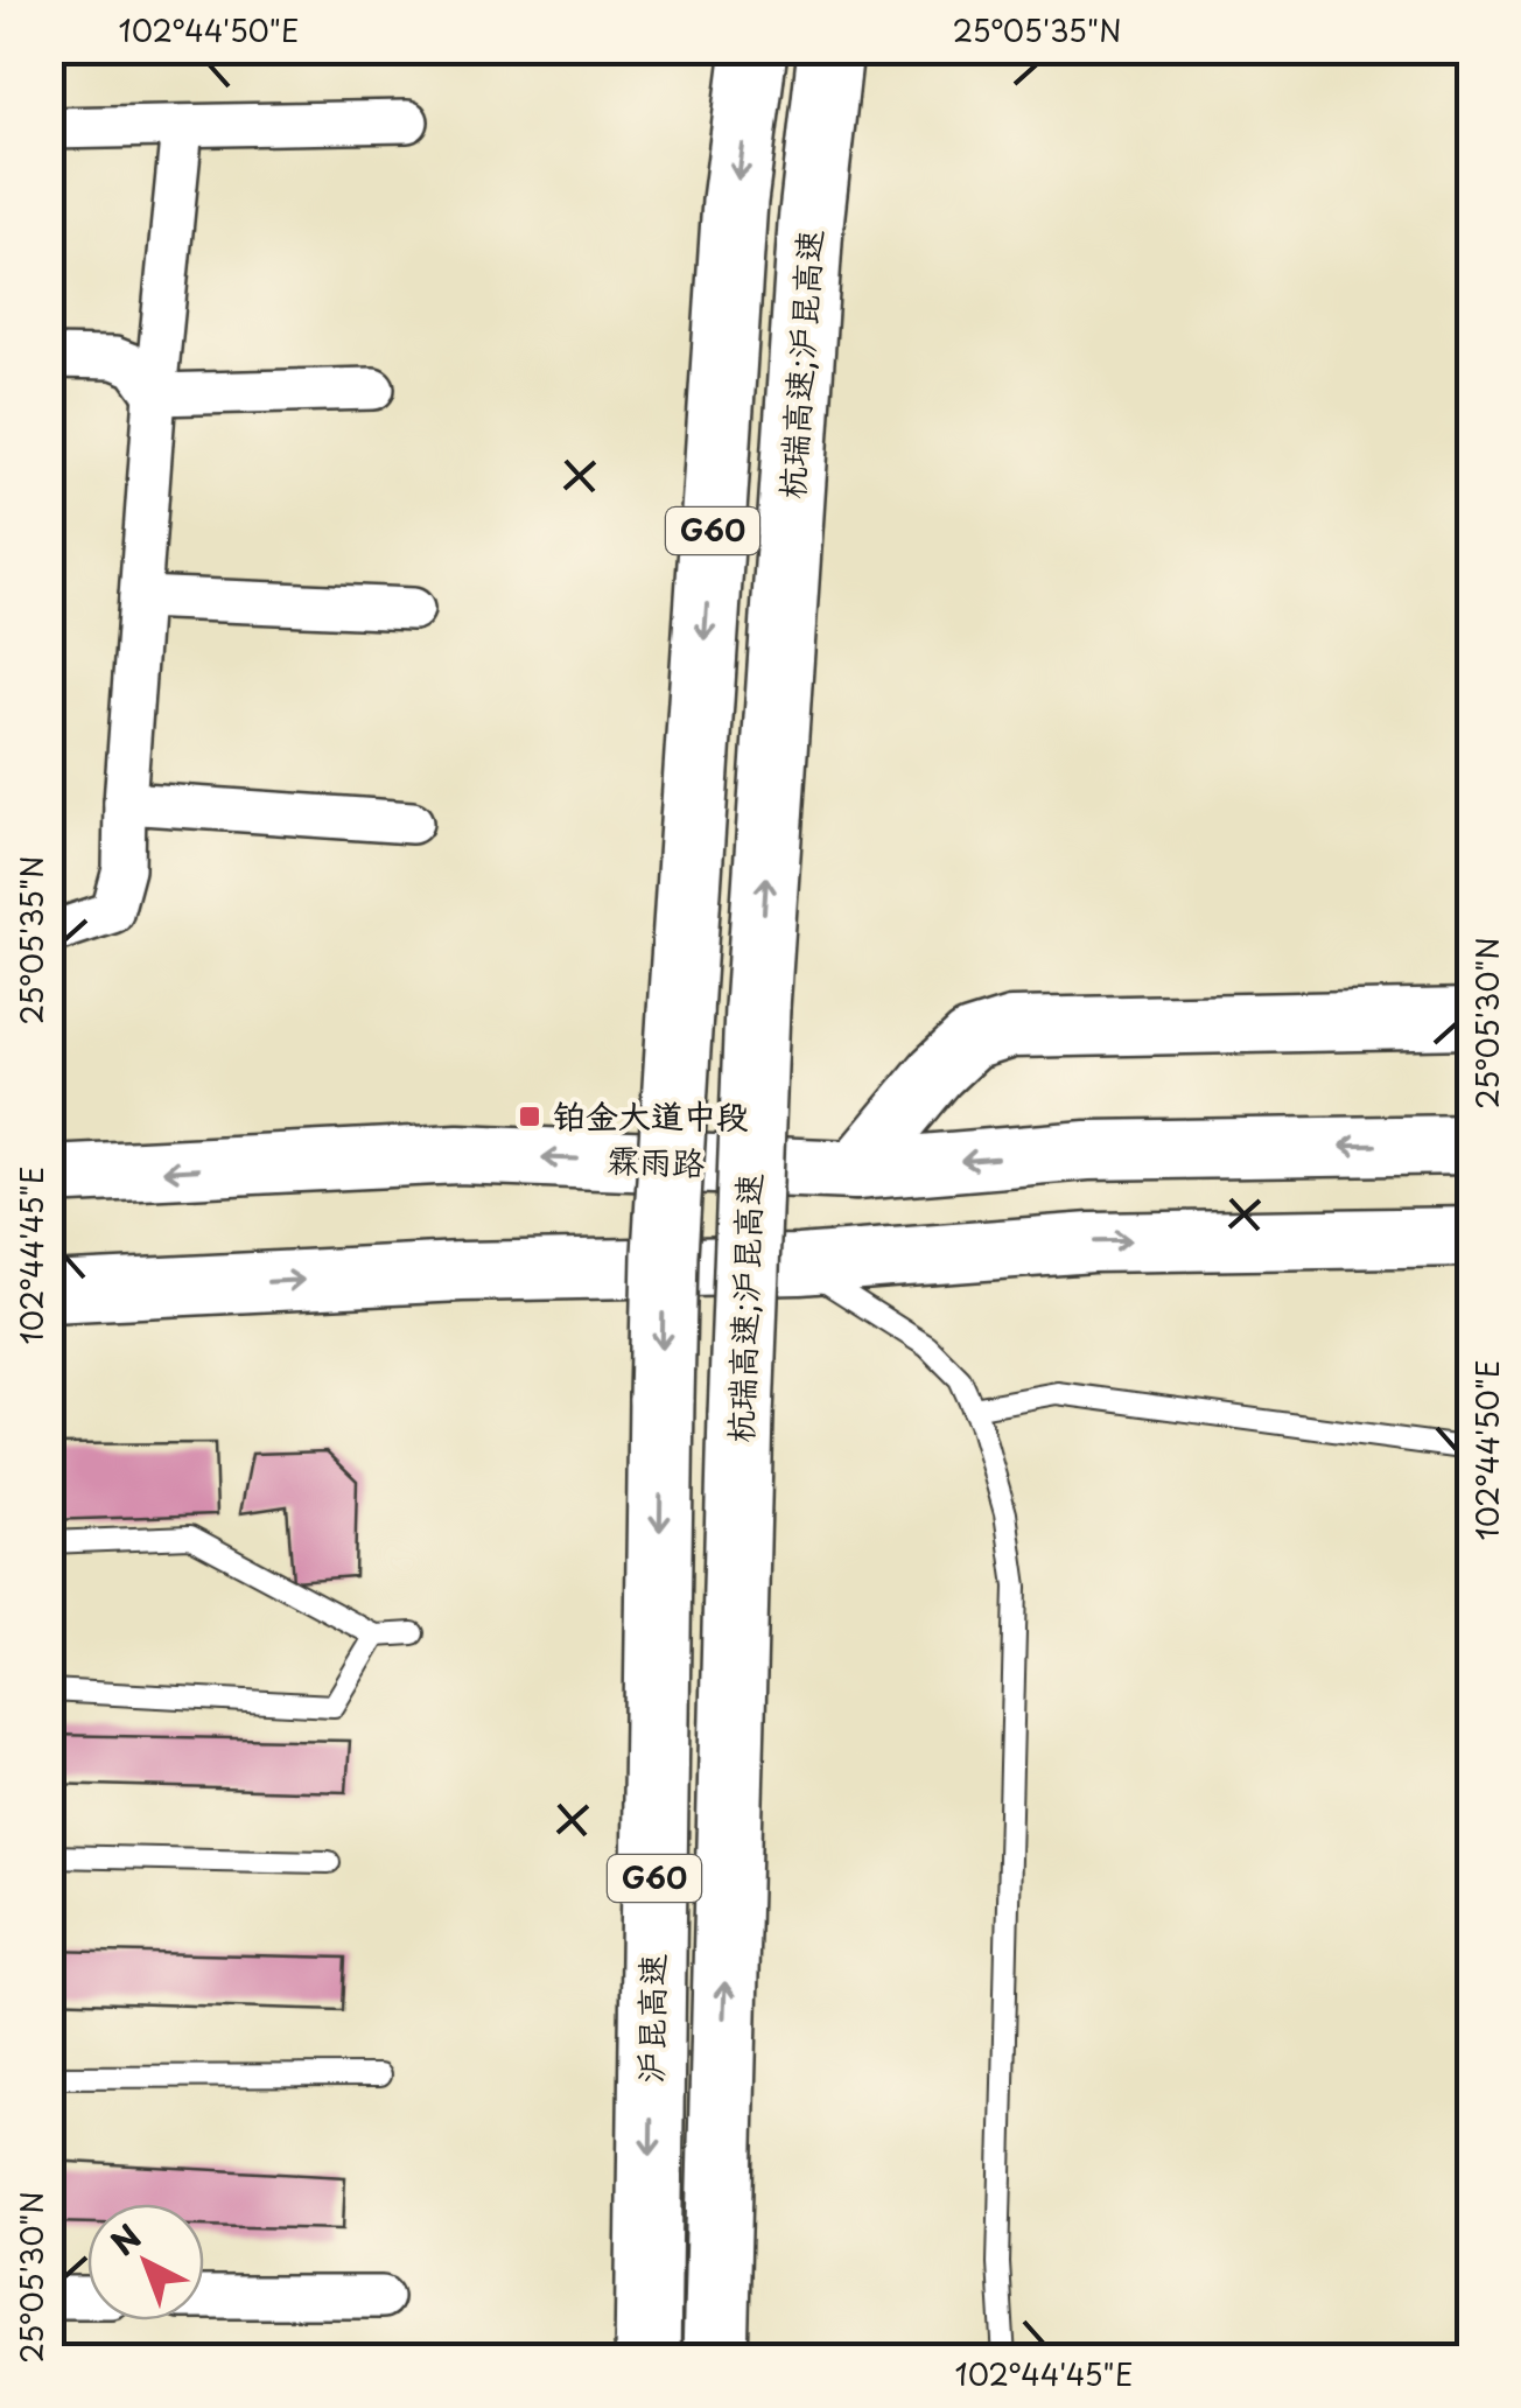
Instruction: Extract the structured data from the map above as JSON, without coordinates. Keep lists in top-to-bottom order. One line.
{"streets":{"highway":["杭瑞高速;沪昆高速","G60","沪昆高速"],"main road":["霖雨路"]},"one_way":["杭瑞高速;沪昆高速","沪昆高速"],"places":{"transit":["铂金大道中段"]},"north":"top left","coordinates":["102°44'50\"E","25°05'35\"N","25°05'30\"N","102°44'45\"E"]}
